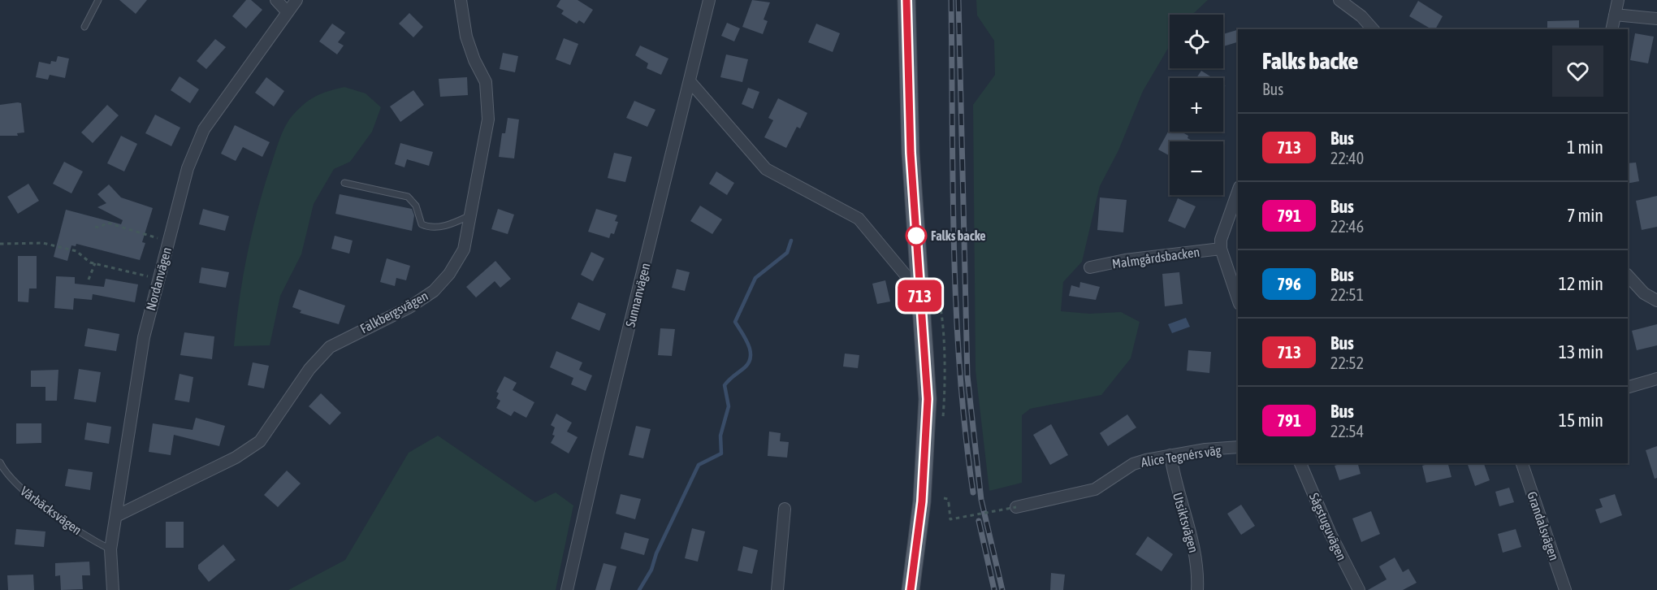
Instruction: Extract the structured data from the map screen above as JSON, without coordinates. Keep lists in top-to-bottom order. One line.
{"streets":{"street":["Malmgårdsbacken","Nordanvägen","Sunnanvägen","Falkbergsvägen","Alice Tegnérs väg","Utsiktsvägen","Grandalsvägen","Sågstuguvägen"],"lane":["Vårbäcksvägen"]},"crossings":[["Nordanvägen","Falkbergsvägen"],["Nordanvägen","Vårbäcksvägen"],["Alice Tegnérs väg","Utsiktsvägen"]],"places":["Falks backe"],"lines":["bus line 713"],"page":{"on_map":"713","map_buttons":["+","−"],"heading":["Falks backe","Bus"],"list":[{"mark":"713","name":"Bus","note":"22:40","value":"1 min"},{"mark":"791","name":"Bus","note":"22:46","value":"7 min"},{"mark":"796","name":"Bus","note":"22:51","value":"12 min"},{"mark":"713","name":"Bus","note":"22:52","value":"13 min"},{"mark":"791","name":"Bus","note":"22:54","value":"15 min"}]}}
